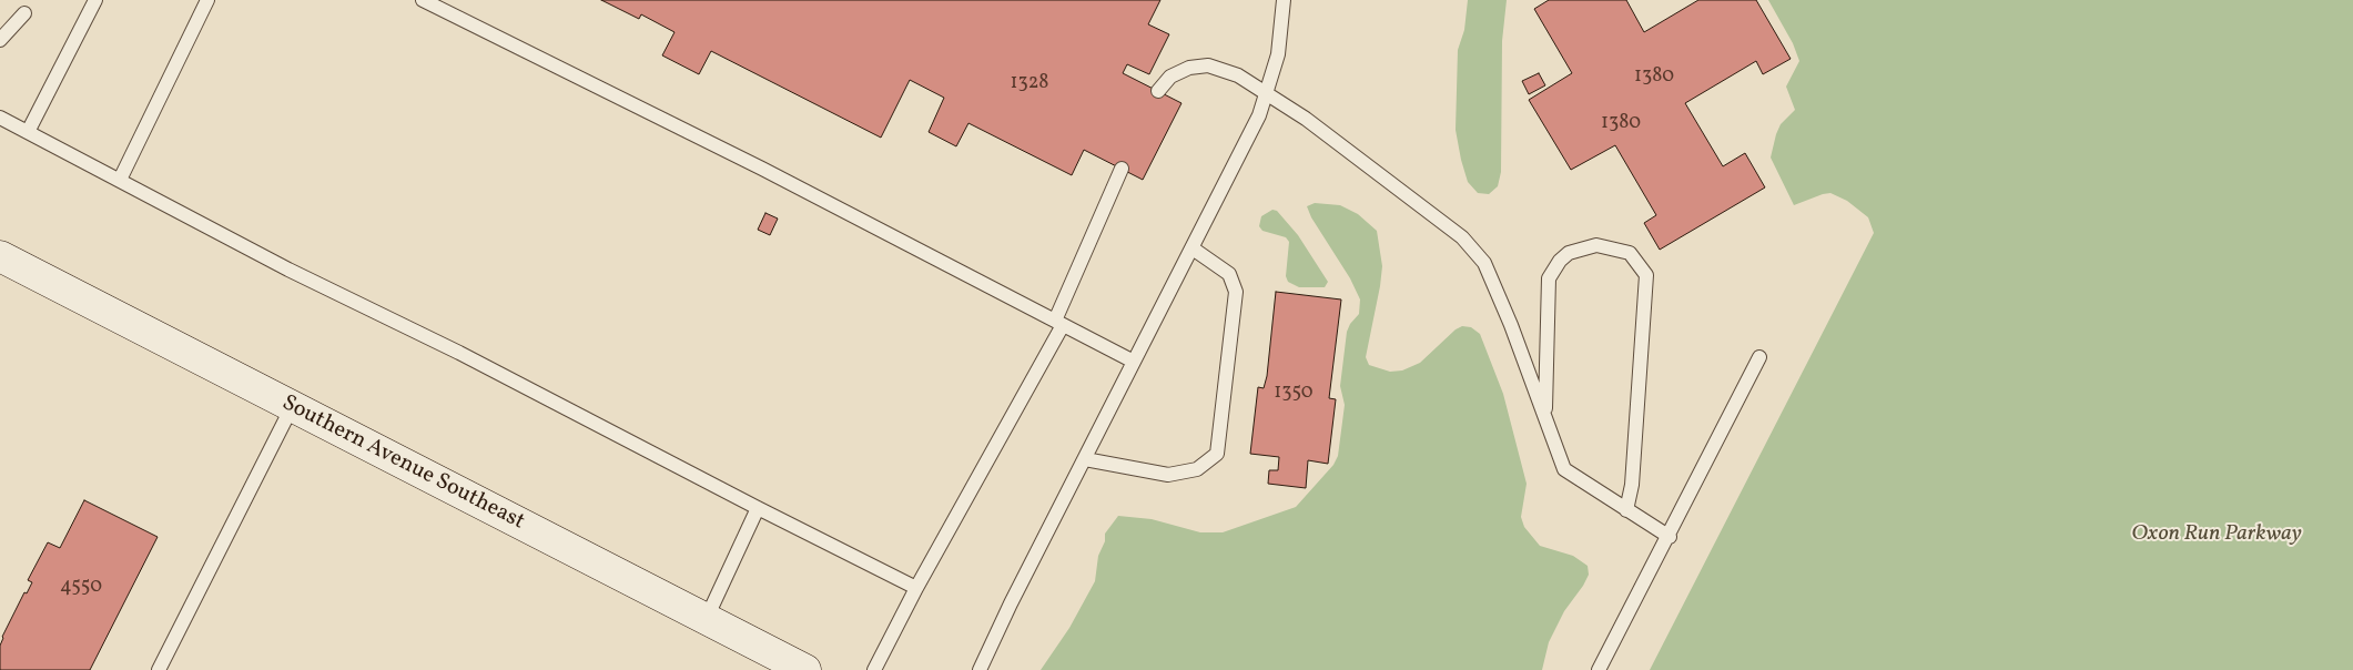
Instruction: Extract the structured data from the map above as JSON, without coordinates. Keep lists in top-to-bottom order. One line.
{"streets":{"main road":["Southern Avenue Southeast"]},"parks":["Oxon Run Parkway"],"house_numbers":["1380","1328","1380","1350","4550"]}
